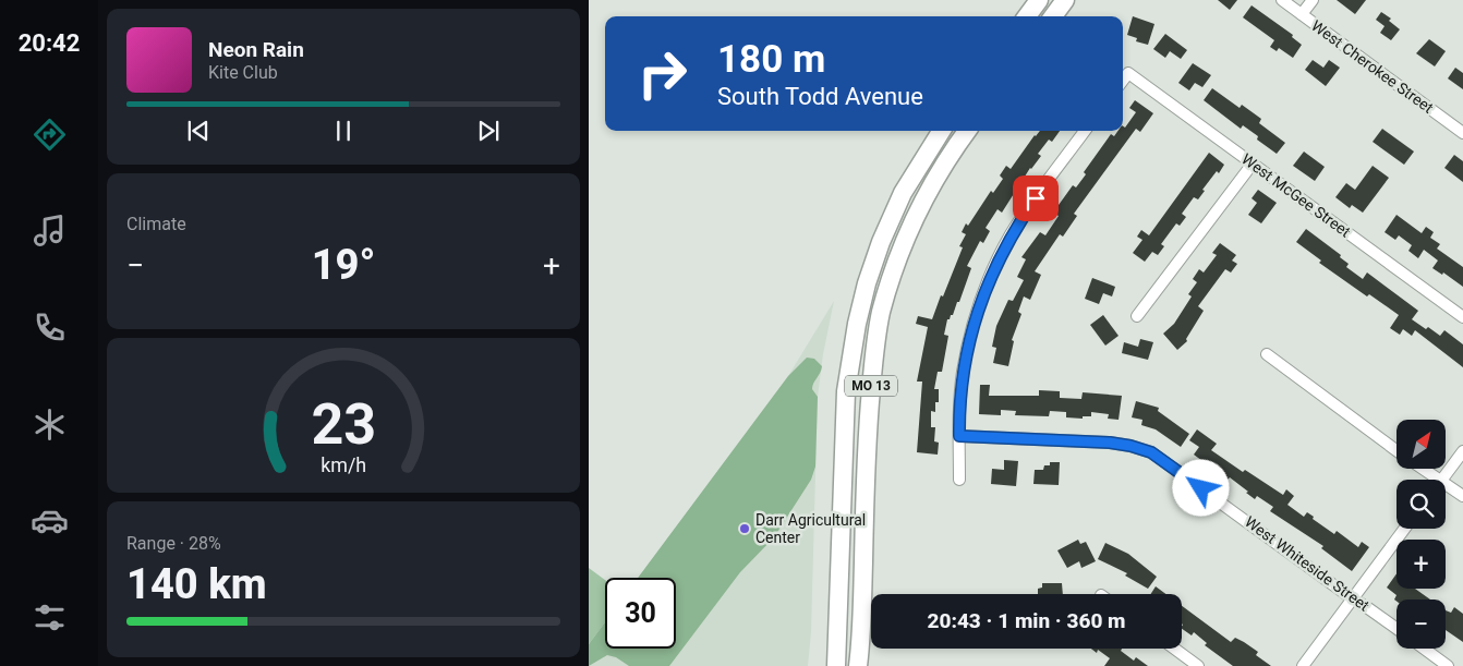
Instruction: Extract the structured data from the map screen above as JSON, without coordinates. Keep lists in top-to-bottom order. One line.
{"streets":{"main road":["MO 13"],"street":["West Cherokee Street","West McGee Street","West Whiteside Street"]},"places":["Darr Agricultural Center"],"north":"top right","page":{"tabs":"20:42","turn":["180 m","South Todd Avenue"],"song":["Neon Rain","Kite Club"],"tile":["Climate",["Range · 28%","140 km"]],"heat":["−","19°","+"],"map_buttons":["+","−"],"limit":"30","trip":"20:43 · 1 min · 360 m","gauge":["23","km/h"]}}
